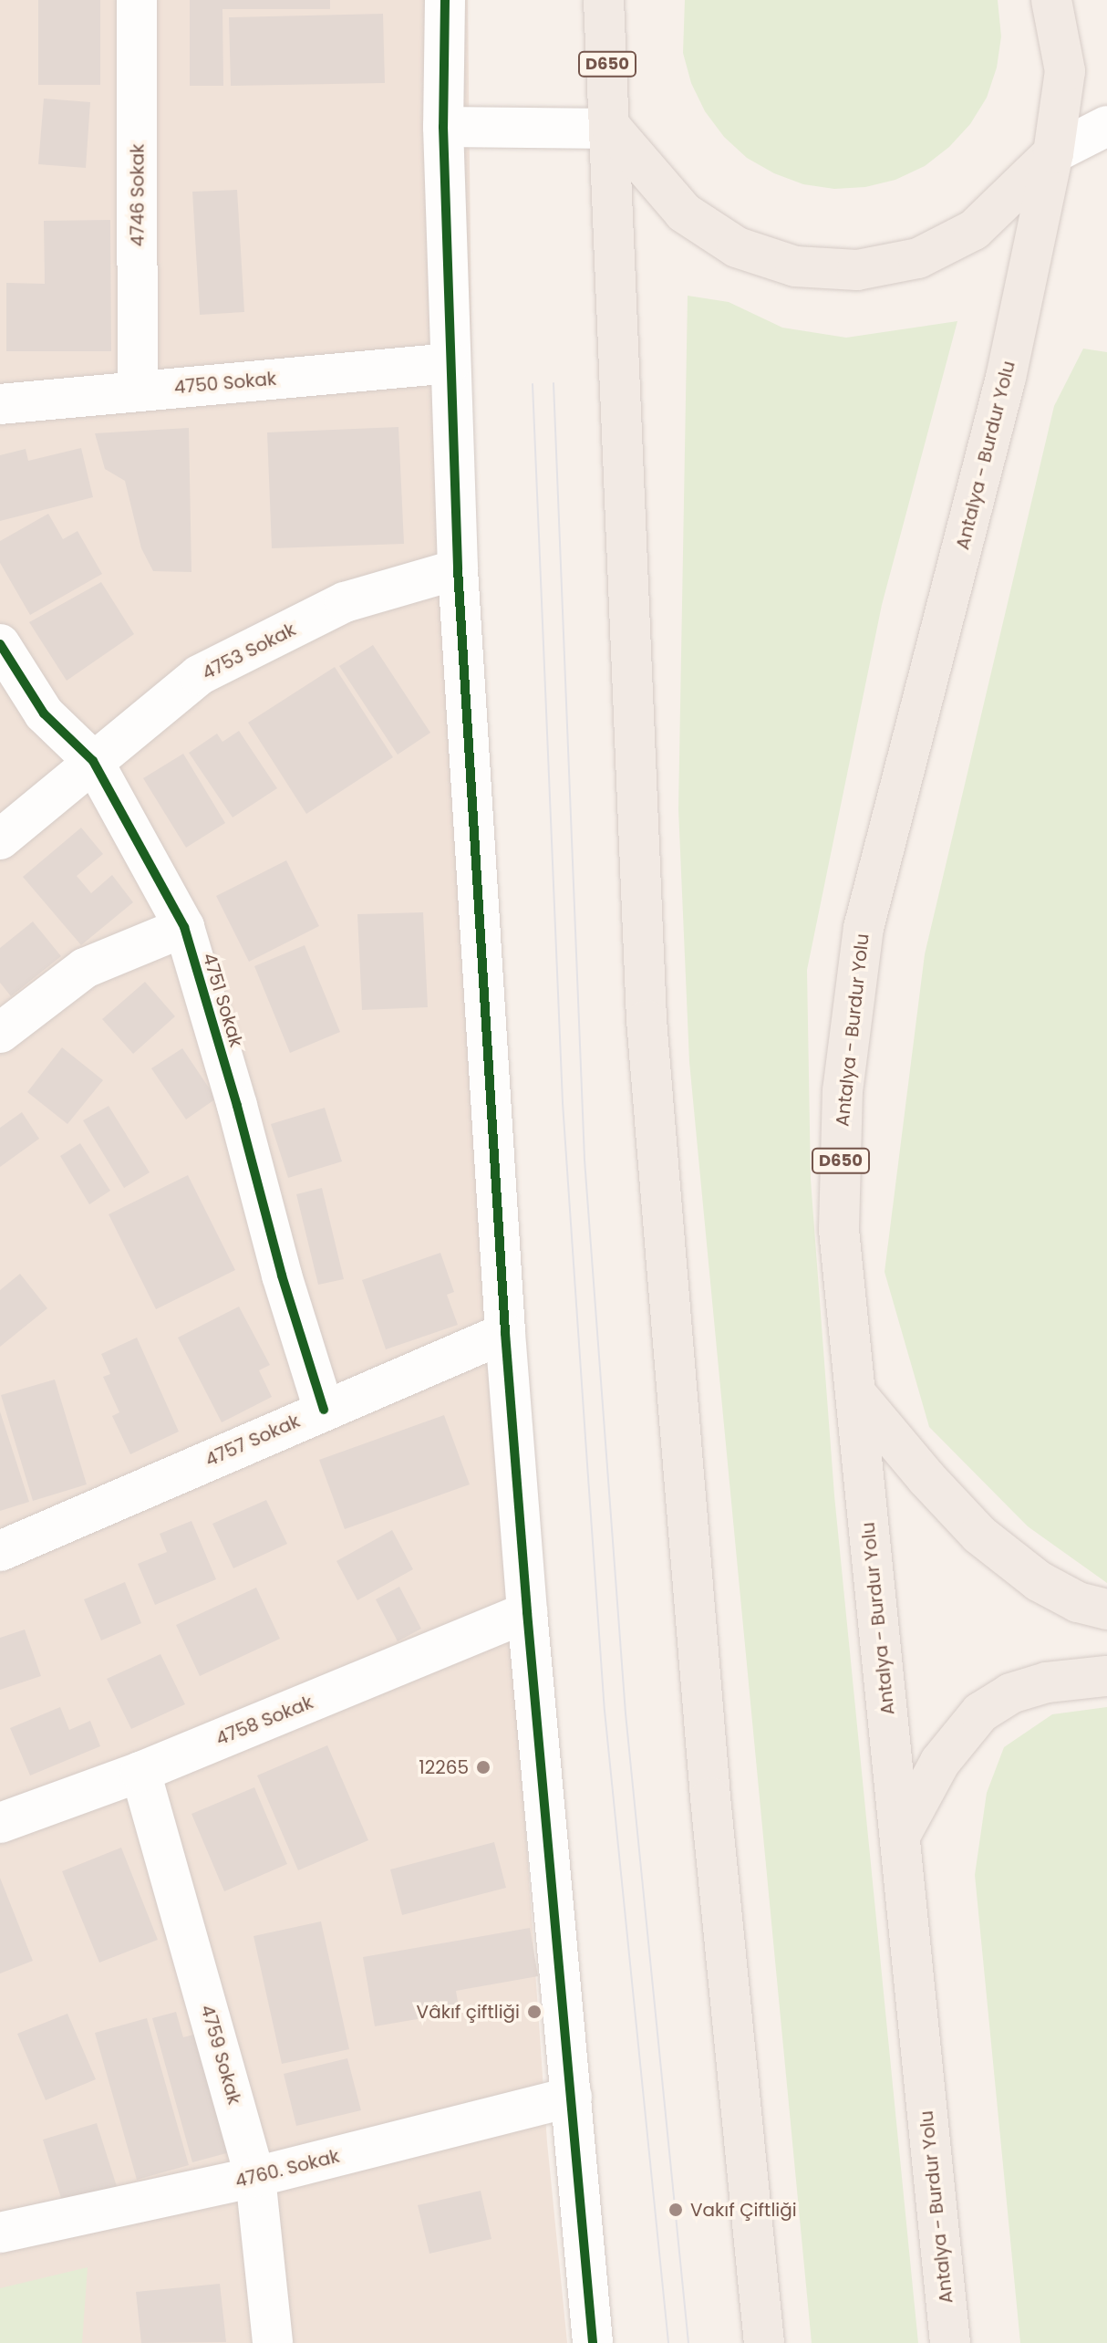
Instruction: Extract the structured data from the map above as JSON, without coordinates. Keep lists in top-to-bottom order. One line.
{"streets":{"highway":["D650","Antalya - Burdur Yolu"],"street":["4746 Sokak","4750 Sokak","4753 Sokak","4751 Sokak","4757 Sokak","4758 Sokak","4759 Sokak","4760. Sokak"]},"crossings":[["4746 Sokak","4750 Sokak"],["4753 Sokak","4751 Sokak"],["4751 Sokak","4757 Sokak"],["4758 Sokak","4759 Sokak"],["4759 Sokak","4760. Sokak"]],"places":["12265","Vâkıf çiftliği","Vakıf Çiftliği"]}
